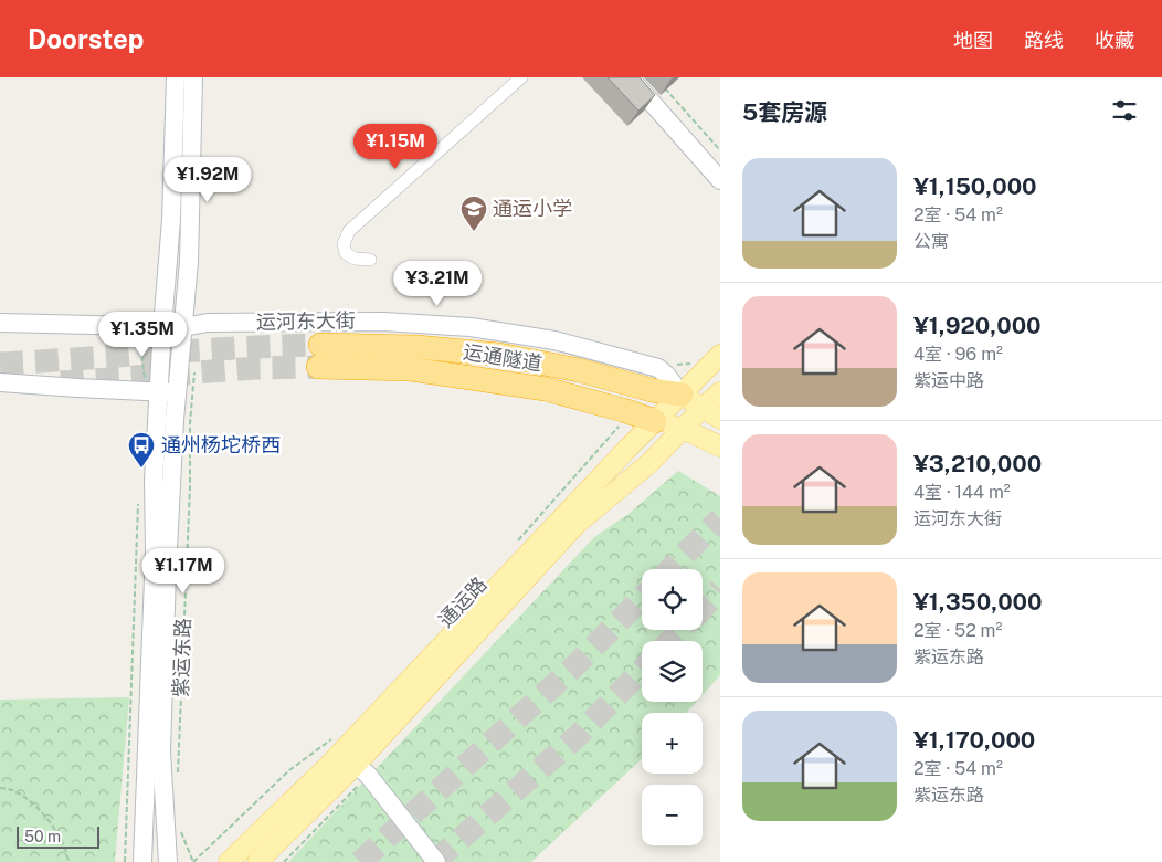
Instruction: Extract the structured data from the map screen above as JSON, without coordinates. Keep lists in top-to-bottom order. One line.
{"streets":{"highway":["运通隧道"],"main road":["运河东大街","通运路","紫运东路"]},"crossings":[["运河东大街","运通隧道"],["运河东大街","通运路"],["运河东大街","紫运东路"],["运通隧道","通运路"]],"places":{"school or university":["通运小学"],"bus stop":["通州杨坨桥西"]},"scale_bar":"50 m","page":{"header":"Doorstep","nav":["地图","路线","收藏"],"heading":"5套房源","price":["¥1.15M","¥1.92M","¥3.21M","¥1.35M","¥1.17M"],"list":[{"name":"¥1,150,000","note":"2室 · 54 m² · 公寓"},{"name":"¥1,920,000","note":"4室 · 96 m² · 紫运中路"},{"name":"¥3,210,000","note":"4室 · 144 m² · 运河东大街"},{"name":"¥1,350,000","note":"2室 · 52 m² · 紫运东路"},{"name":"¥1,170,000","note":"2室 · 54 m² · 紫运东路"}],"map_buttons":["+","−"],"scale":"50 m"}}
